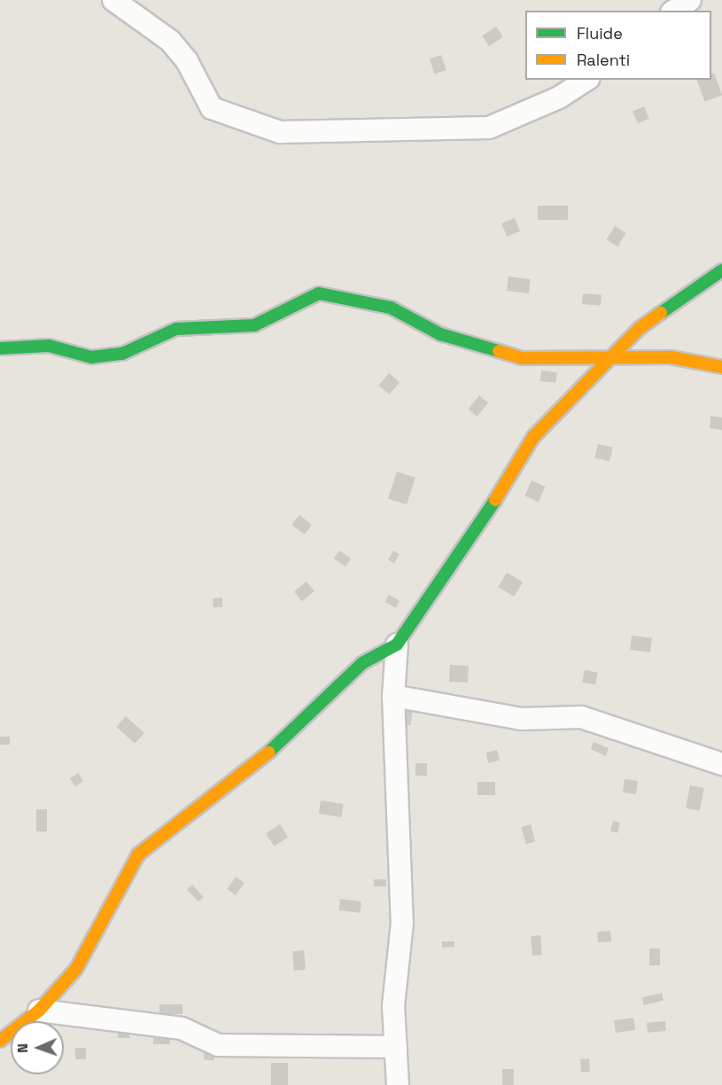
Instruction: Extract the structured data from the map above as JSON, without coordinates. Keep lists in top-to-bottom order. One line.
{"legend":["Fluide","Ralenti"],"north":"left"}
